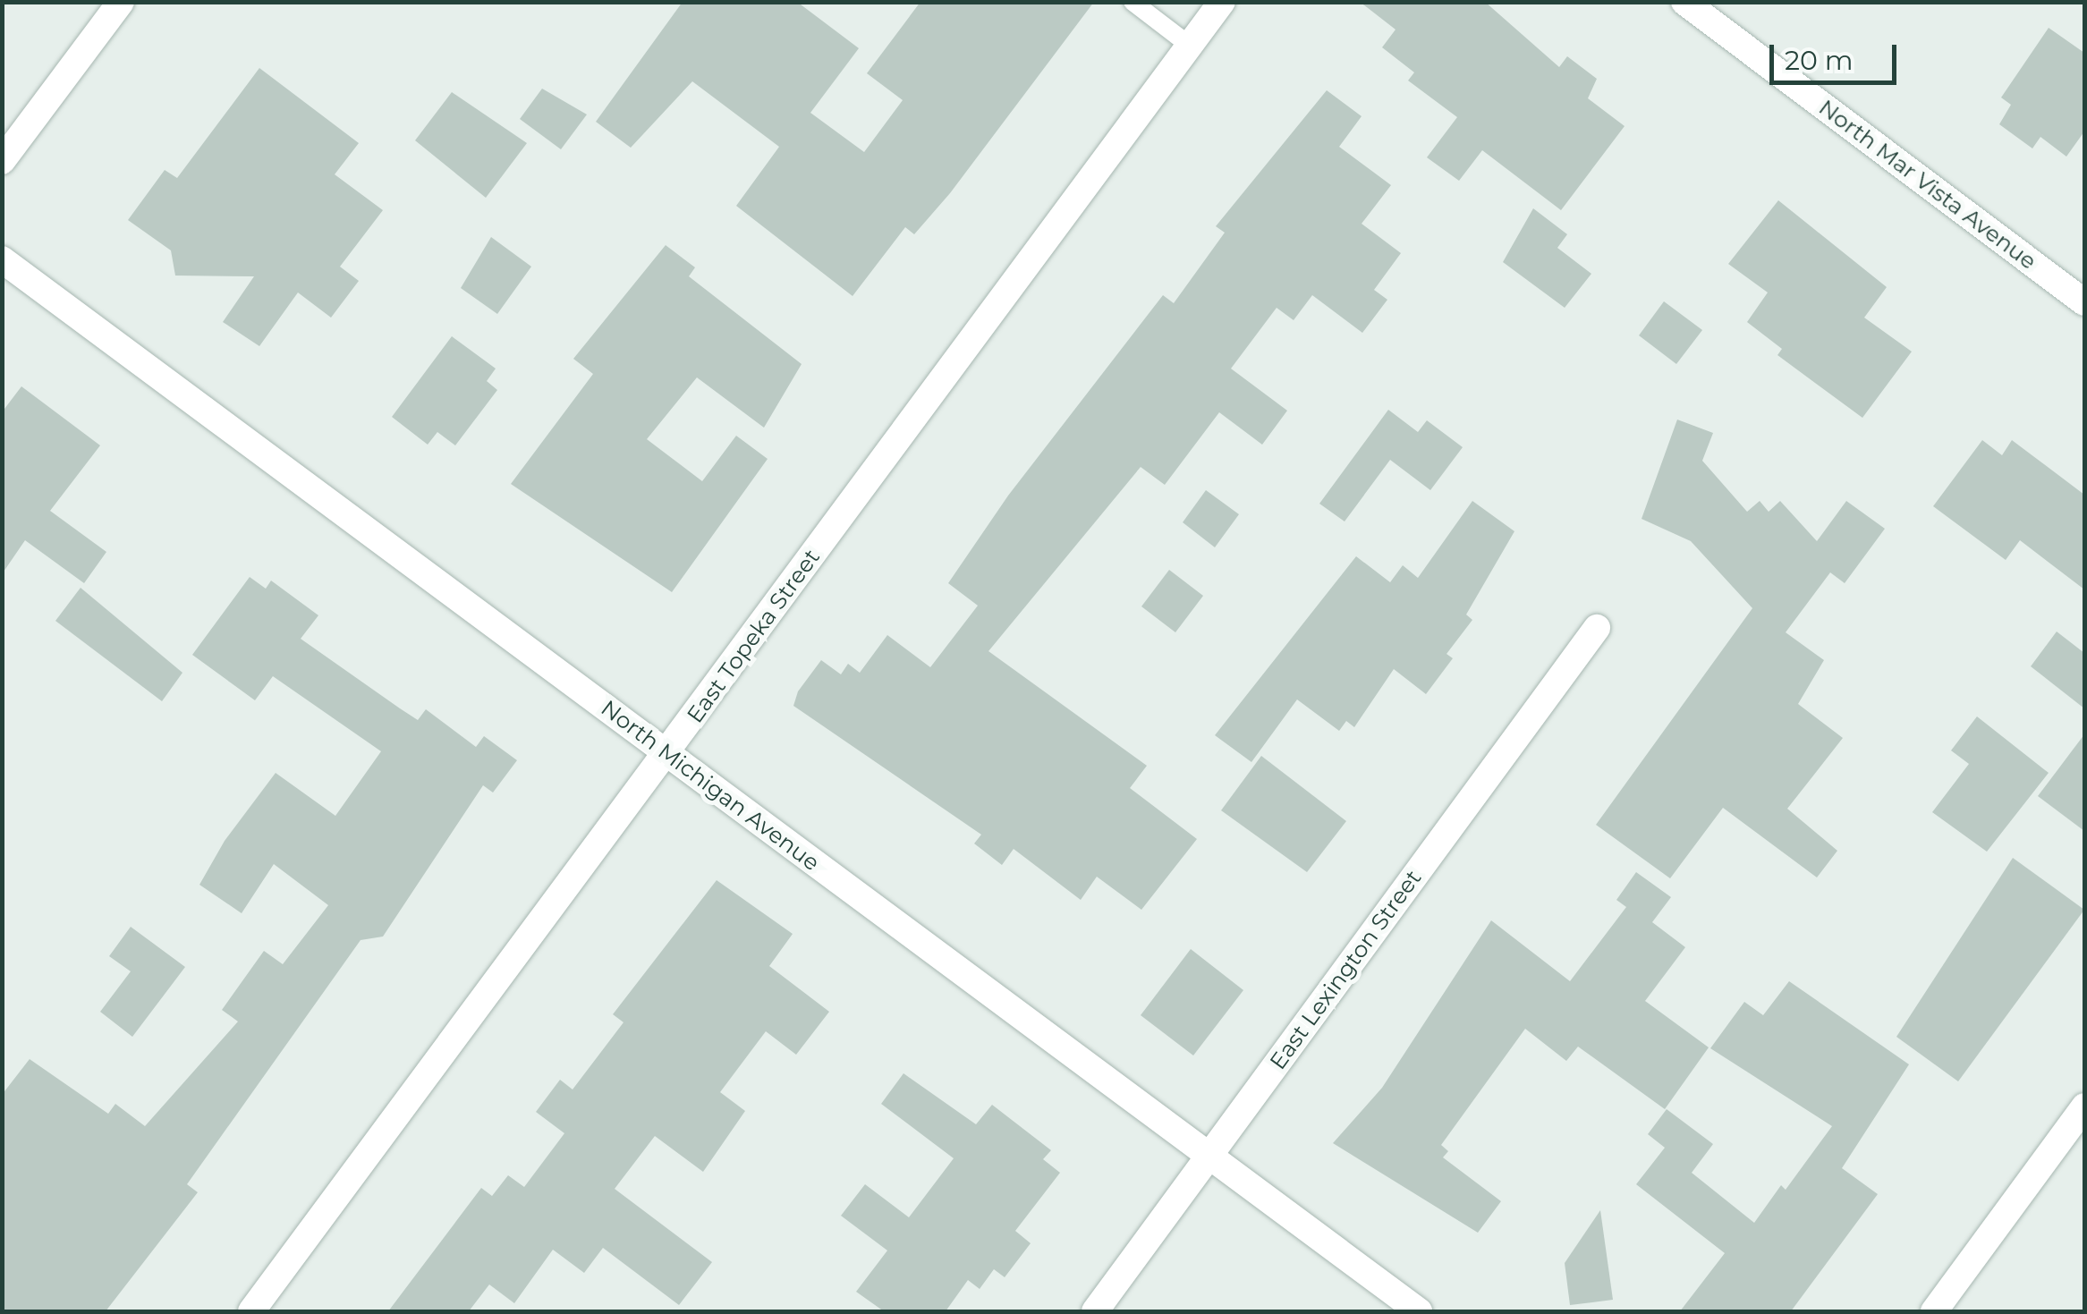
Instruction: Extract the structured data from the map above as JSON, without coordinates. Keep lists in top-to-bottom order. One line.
{"streets":{"street":["North Mar Vista Avenue","East Topeka Street","North Michigan Avenue","East Lexington Street"]},"crossings":[["East Topeka Street","North Michigan Avenue"],["North Michigan Avenue","East Lexington Street"]],"scale_bar":"20 m"}
